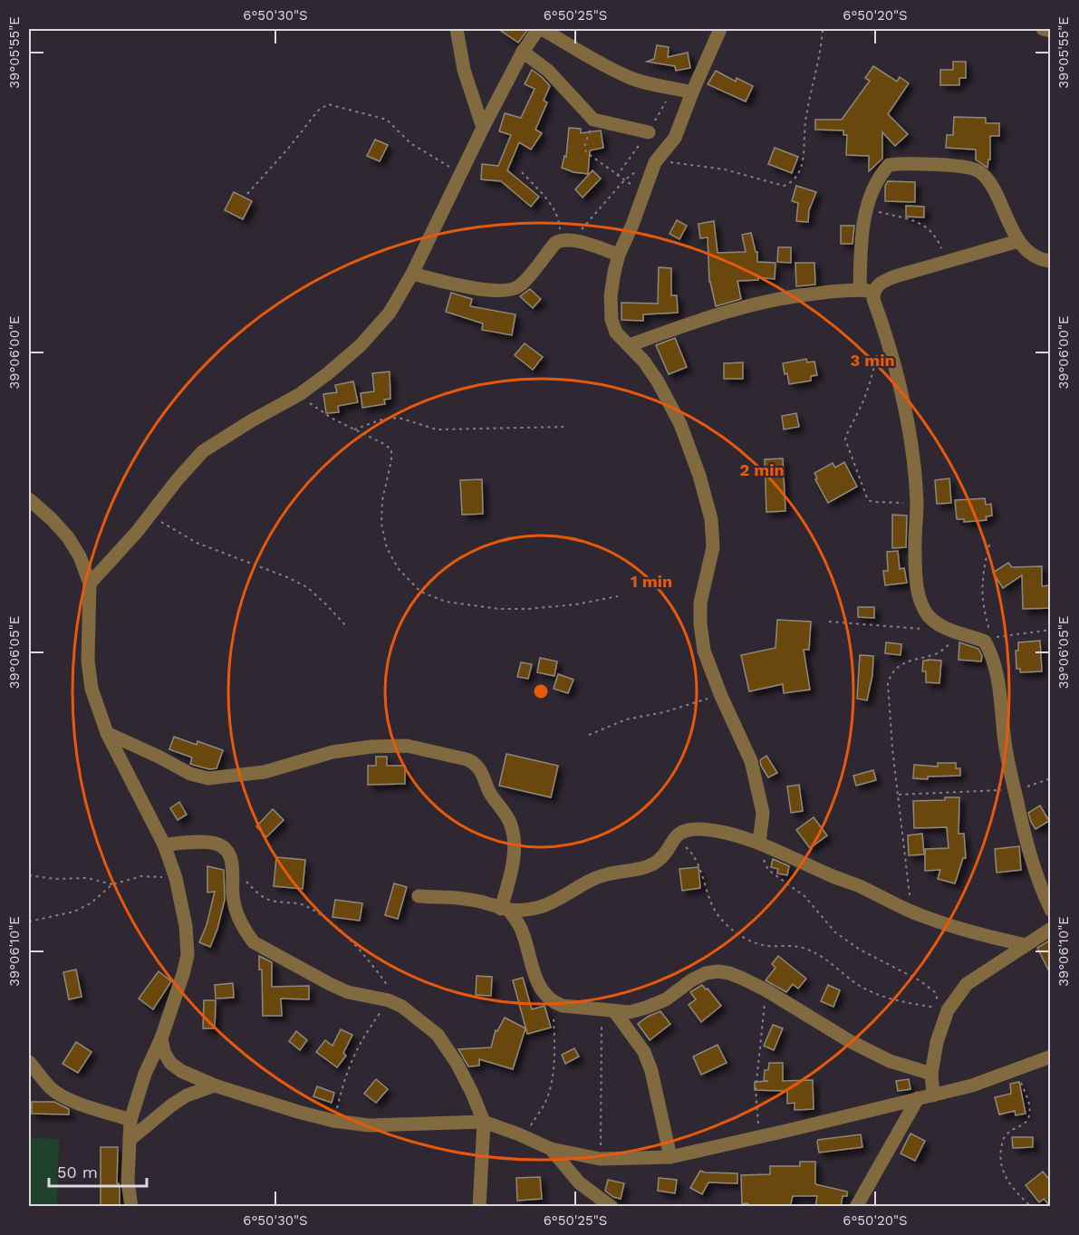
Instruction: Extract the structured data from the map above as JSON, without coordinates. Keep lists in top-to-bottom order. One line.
{"scale_bar":"50 m","coordinates":["6°50'30\"S","6°50'25\"S","6°50'20\"S","39°05'55\"E","39°06'00\"E","39°06'05\"E","39°06'10\"E"],"rings":["3 min","2 min","1 min"]}
